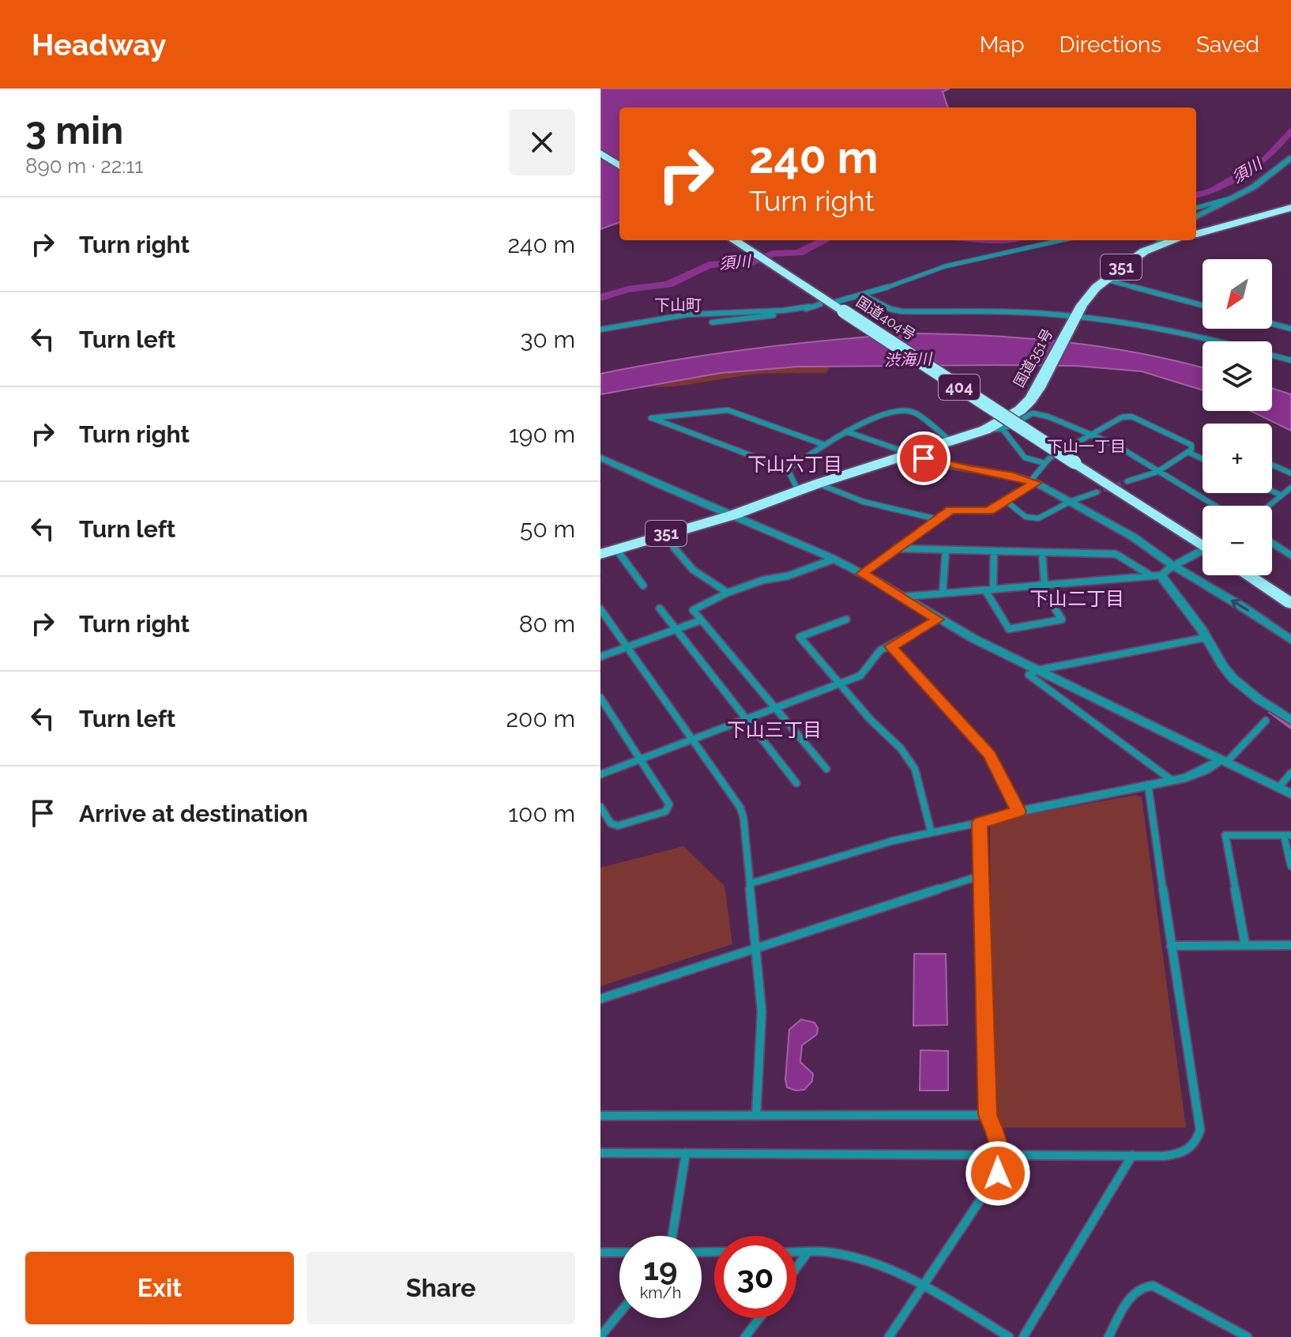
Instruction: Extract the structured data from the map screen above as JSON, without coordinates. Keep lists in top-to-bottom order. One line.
{"streets":{"highway":["351","国道404号","国道351号","404"]},"districts":["下山町","下山一丁目","下山六丁目","下山二丁目","下山三丁目"],"water":["須川","渋海川"],"north":"bottom left","page":{"header":"Headway","nav":["Map","Directions","Saved"],"heading":["3 min","890 m · 22:11"],"turn":["240 m","Turn right"],"list":[{"name":"Turn right","value":"240 m"},{"name":"Turn left","value":"30 m"},{"name":"Turn right","value":"190 m"},{"name":"Turn left","value":"50 m"},{"name":"Turn right","value":"80 m"},{"name":"Turn left","value":"200 m"},{"name":"Arrive at destination","value":"100 m"}],"map_buttons":["+","−"],"speed":"19 km/h","limit":"30","buttons":["Exit","Share"]}}
